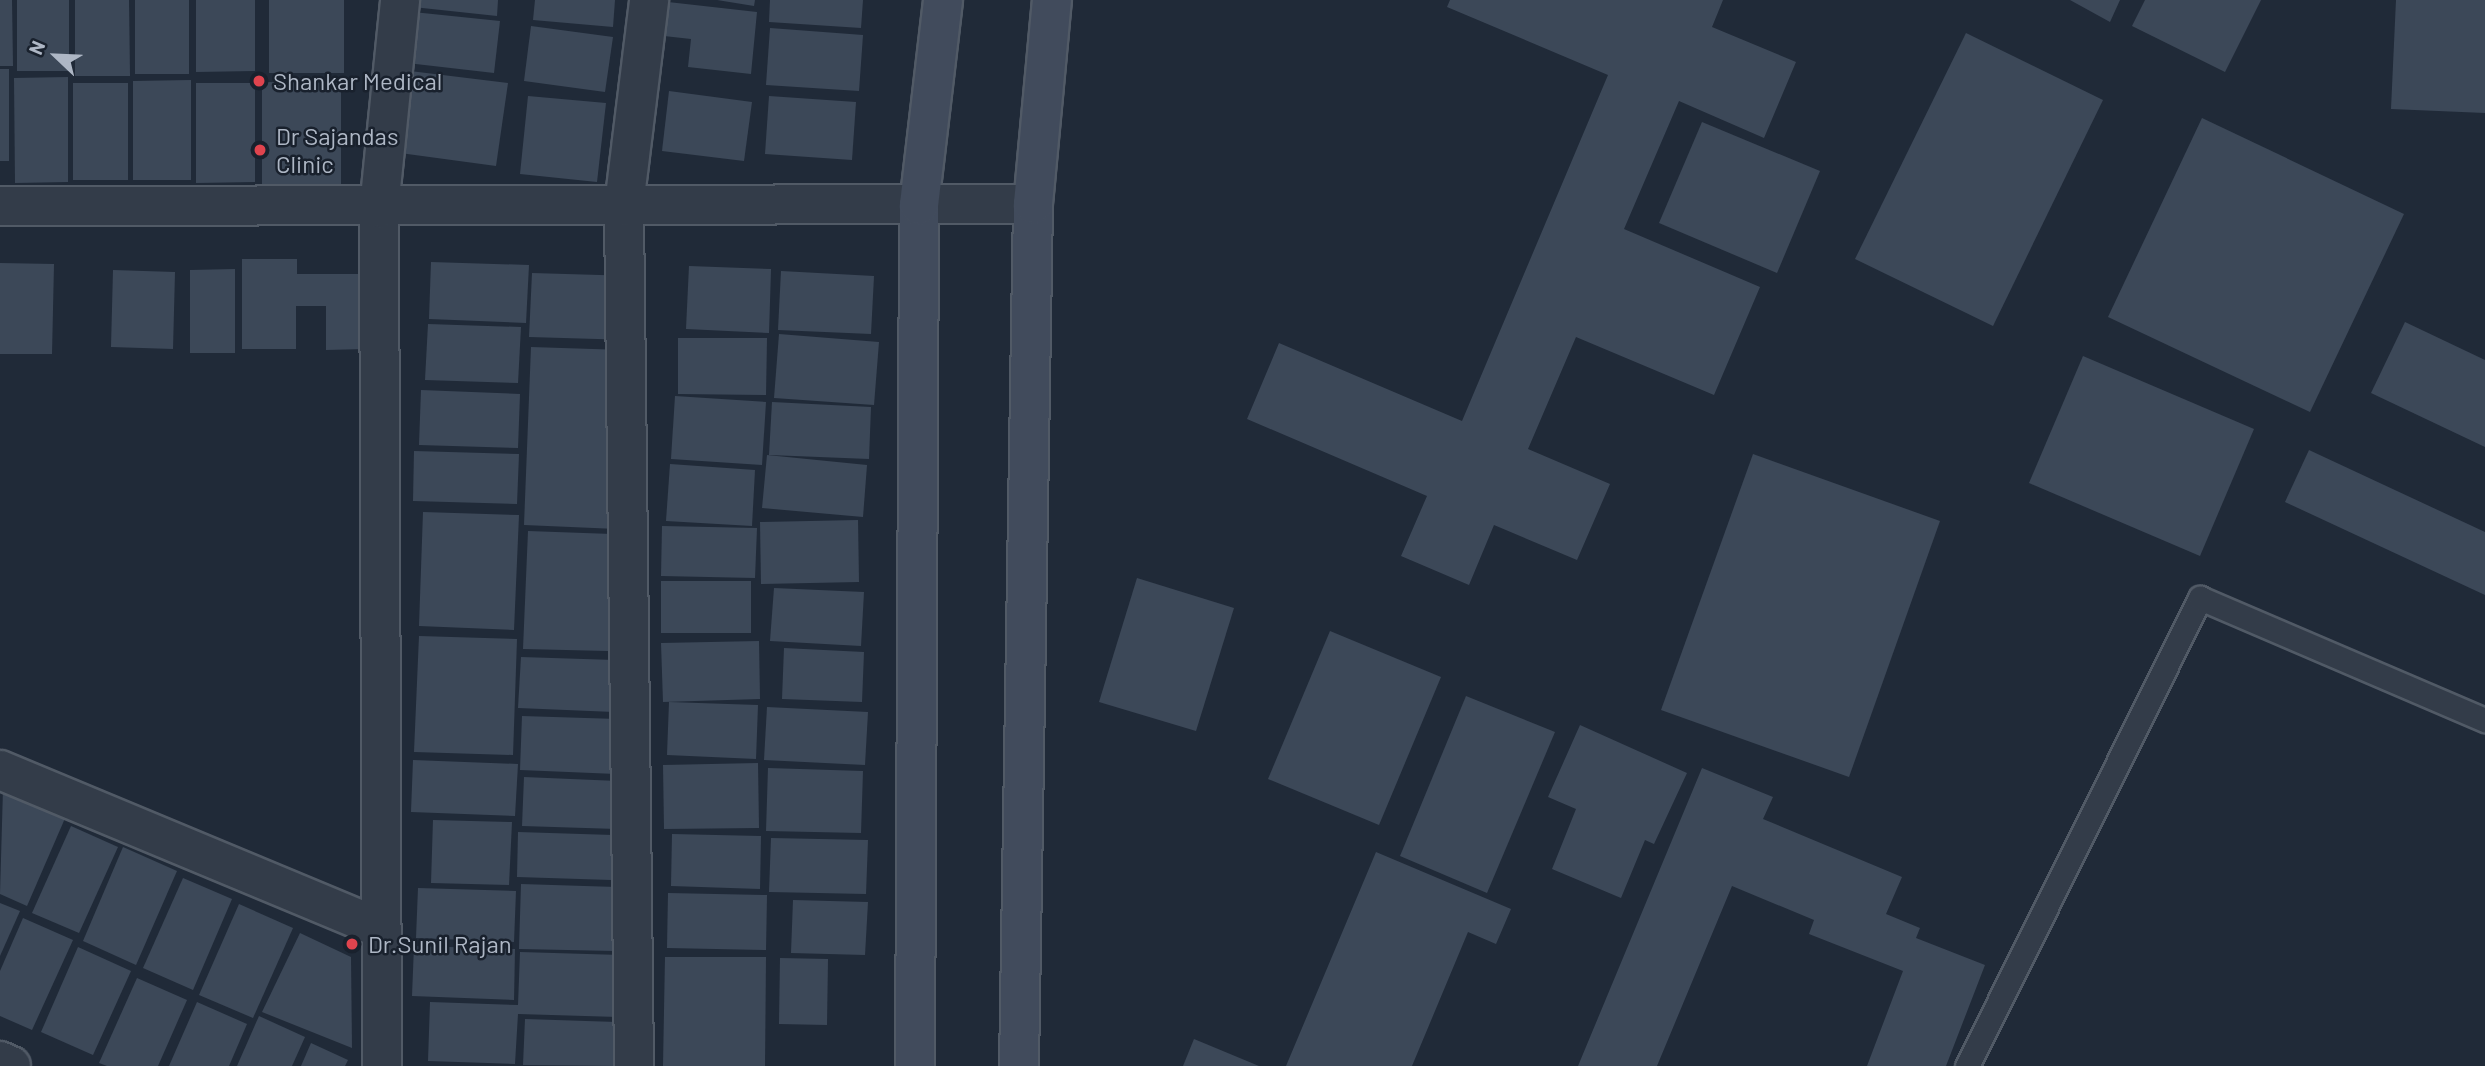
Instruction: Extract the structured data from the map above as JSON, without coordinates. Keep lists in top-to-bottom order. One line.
{"places":["Shankar Medical","Dr Sajandas Clinic","Dr.Sunil Rajan"],"north":"top left"}
